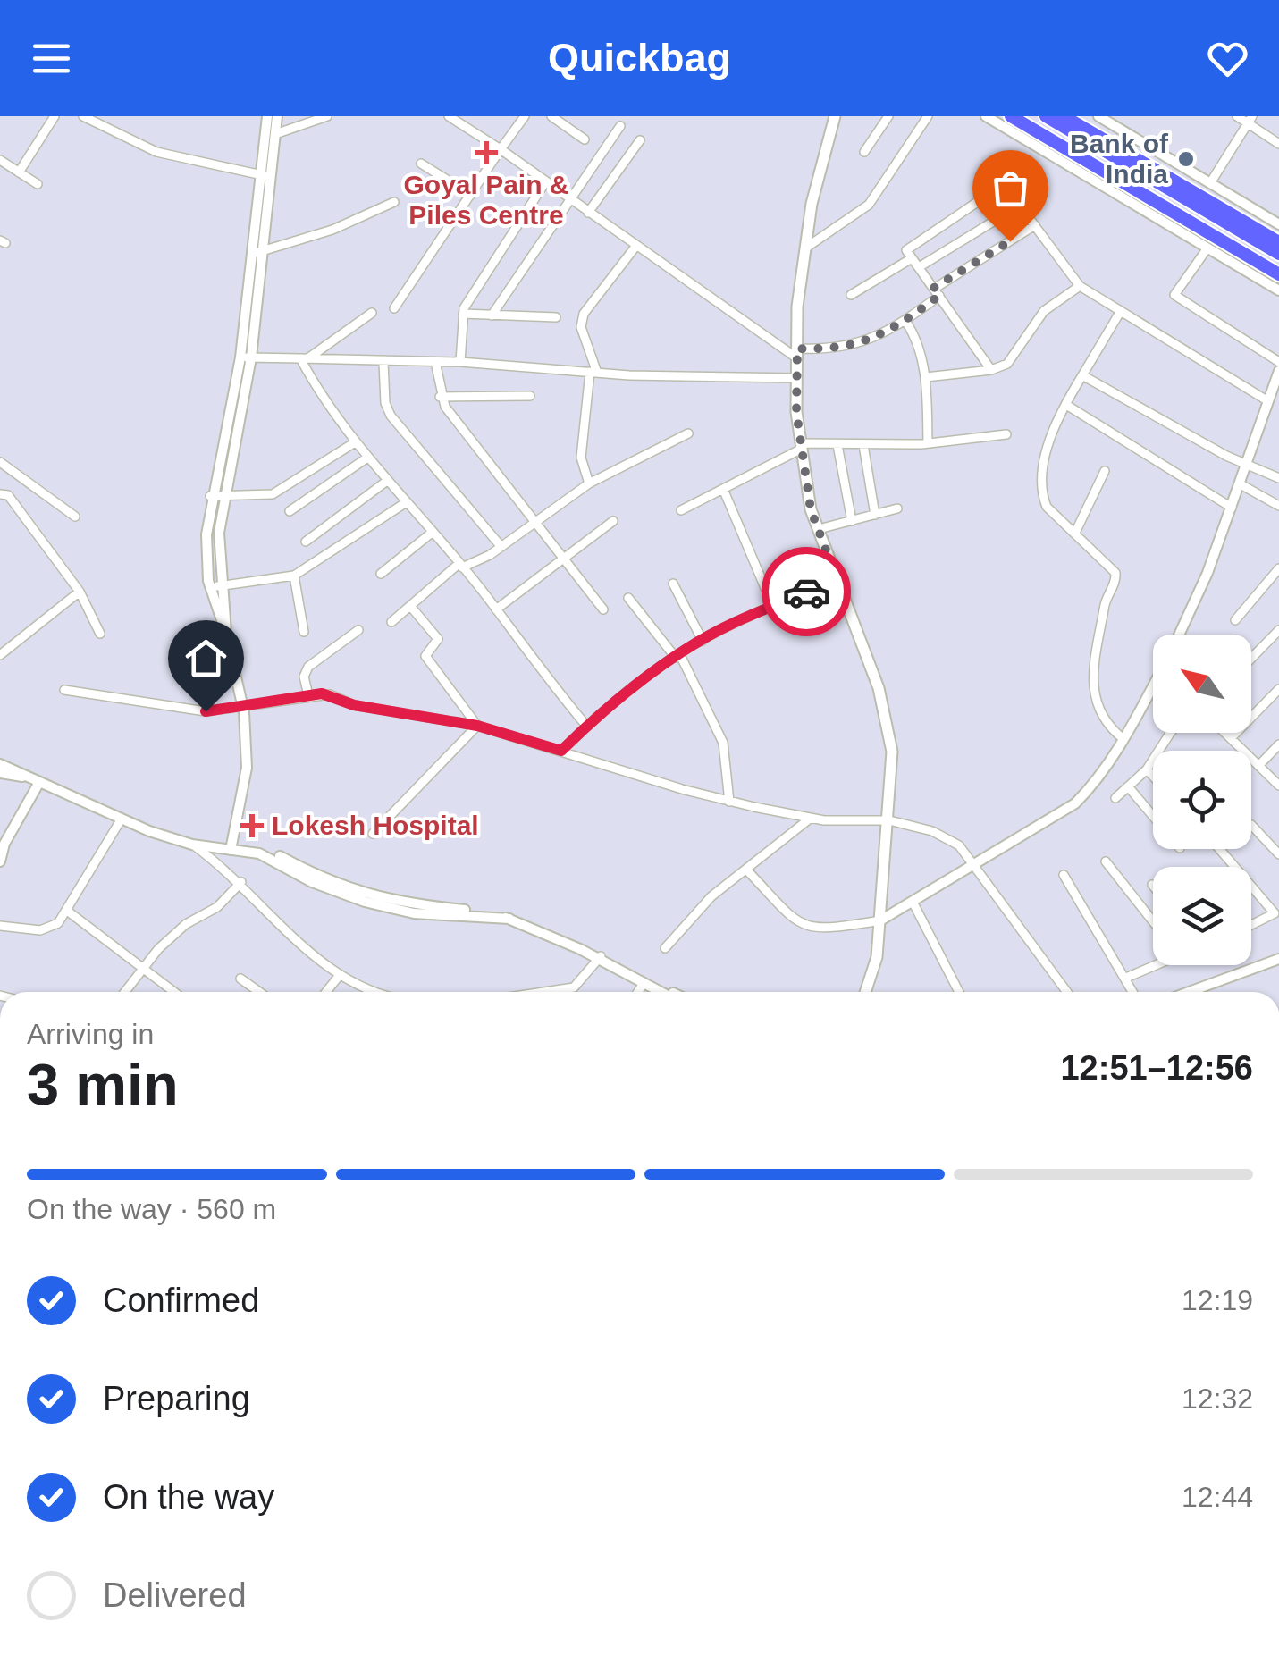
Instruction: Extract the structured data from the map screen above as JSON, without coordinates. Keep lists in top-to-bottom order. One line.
{"places":{"health":["Goyal Pain & Piles Centre","Lokesh Hospital"],"other":["Bank of India"]},"north":"top left","page":{"header":"Quickbag","heading":["3 min","Arriving in","12:51–12:56"],"bar":"On the way · 560 m","list":[["Confirmed","12:19"],["Preparing","12:32"],["On the way","12:44"],"Delivered"]}}
